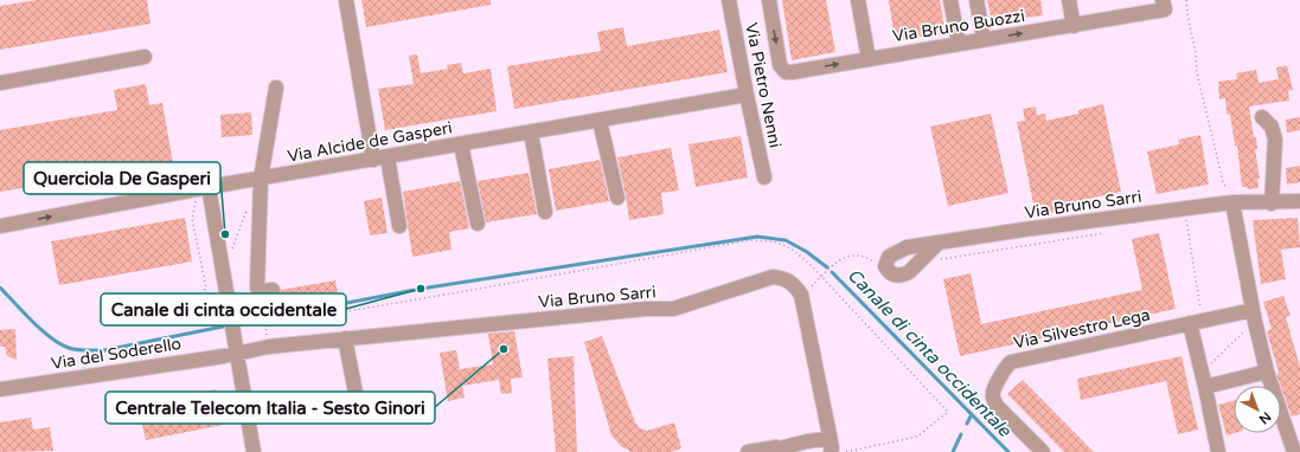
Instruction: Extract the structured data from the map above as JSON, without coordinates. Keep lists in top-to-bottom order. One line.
{"streets":{"street":["Via Bruno Buozzi","Via Pietro Nenni","Via Alcide de Gasperi","Via Bruno Sarri","Via Silvestro Lega","Via del Soderello"]},"crossings":[["Via Pietro Nenni","Via Alcide de Gasperi"],["Via Bruno Sarri","Via del Soderello"]],"water":["Canale di cinta occidentale"],"places":["Querciola De Gasperi","Canale di cinta occidentale","Centrale Telecom Italia - Sesto Ginori"],"north":"bottom right"}
